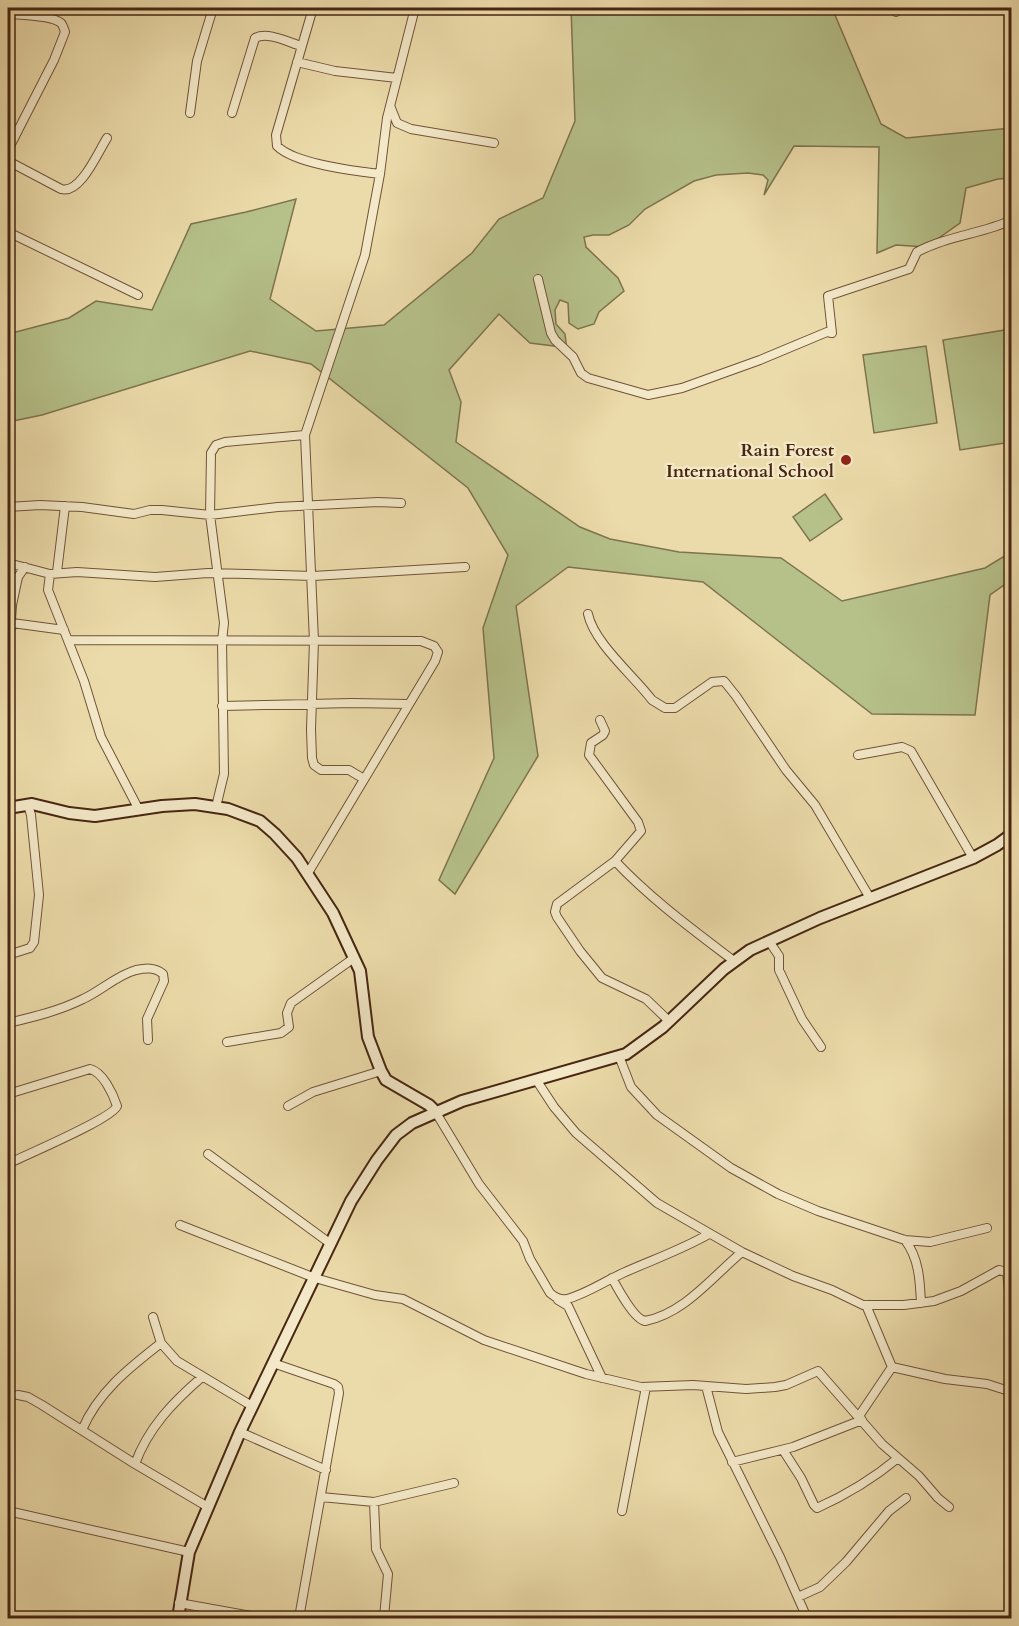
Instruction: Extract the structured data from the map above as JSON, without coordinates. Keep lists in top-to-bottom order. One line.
{"places":["Rain Forest International School"]}
